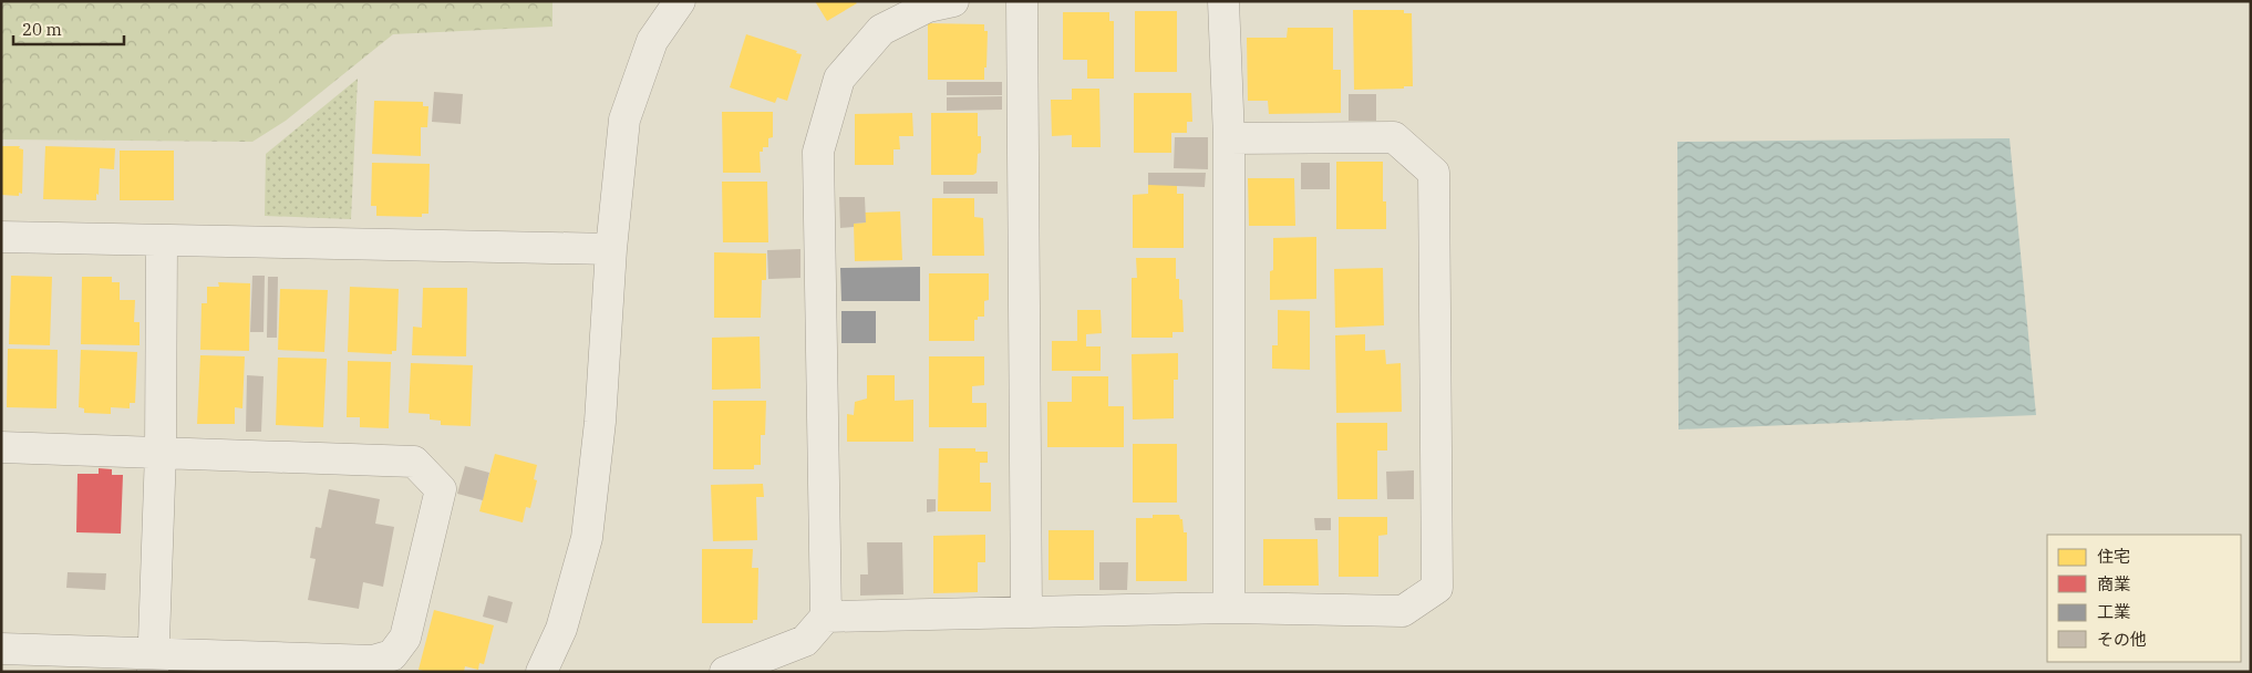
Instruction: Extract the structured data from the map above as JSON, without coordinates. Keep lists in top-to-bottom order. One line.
{"legend":["住宅","商業","工業","その他"],"scale_bar":"20 m"}
